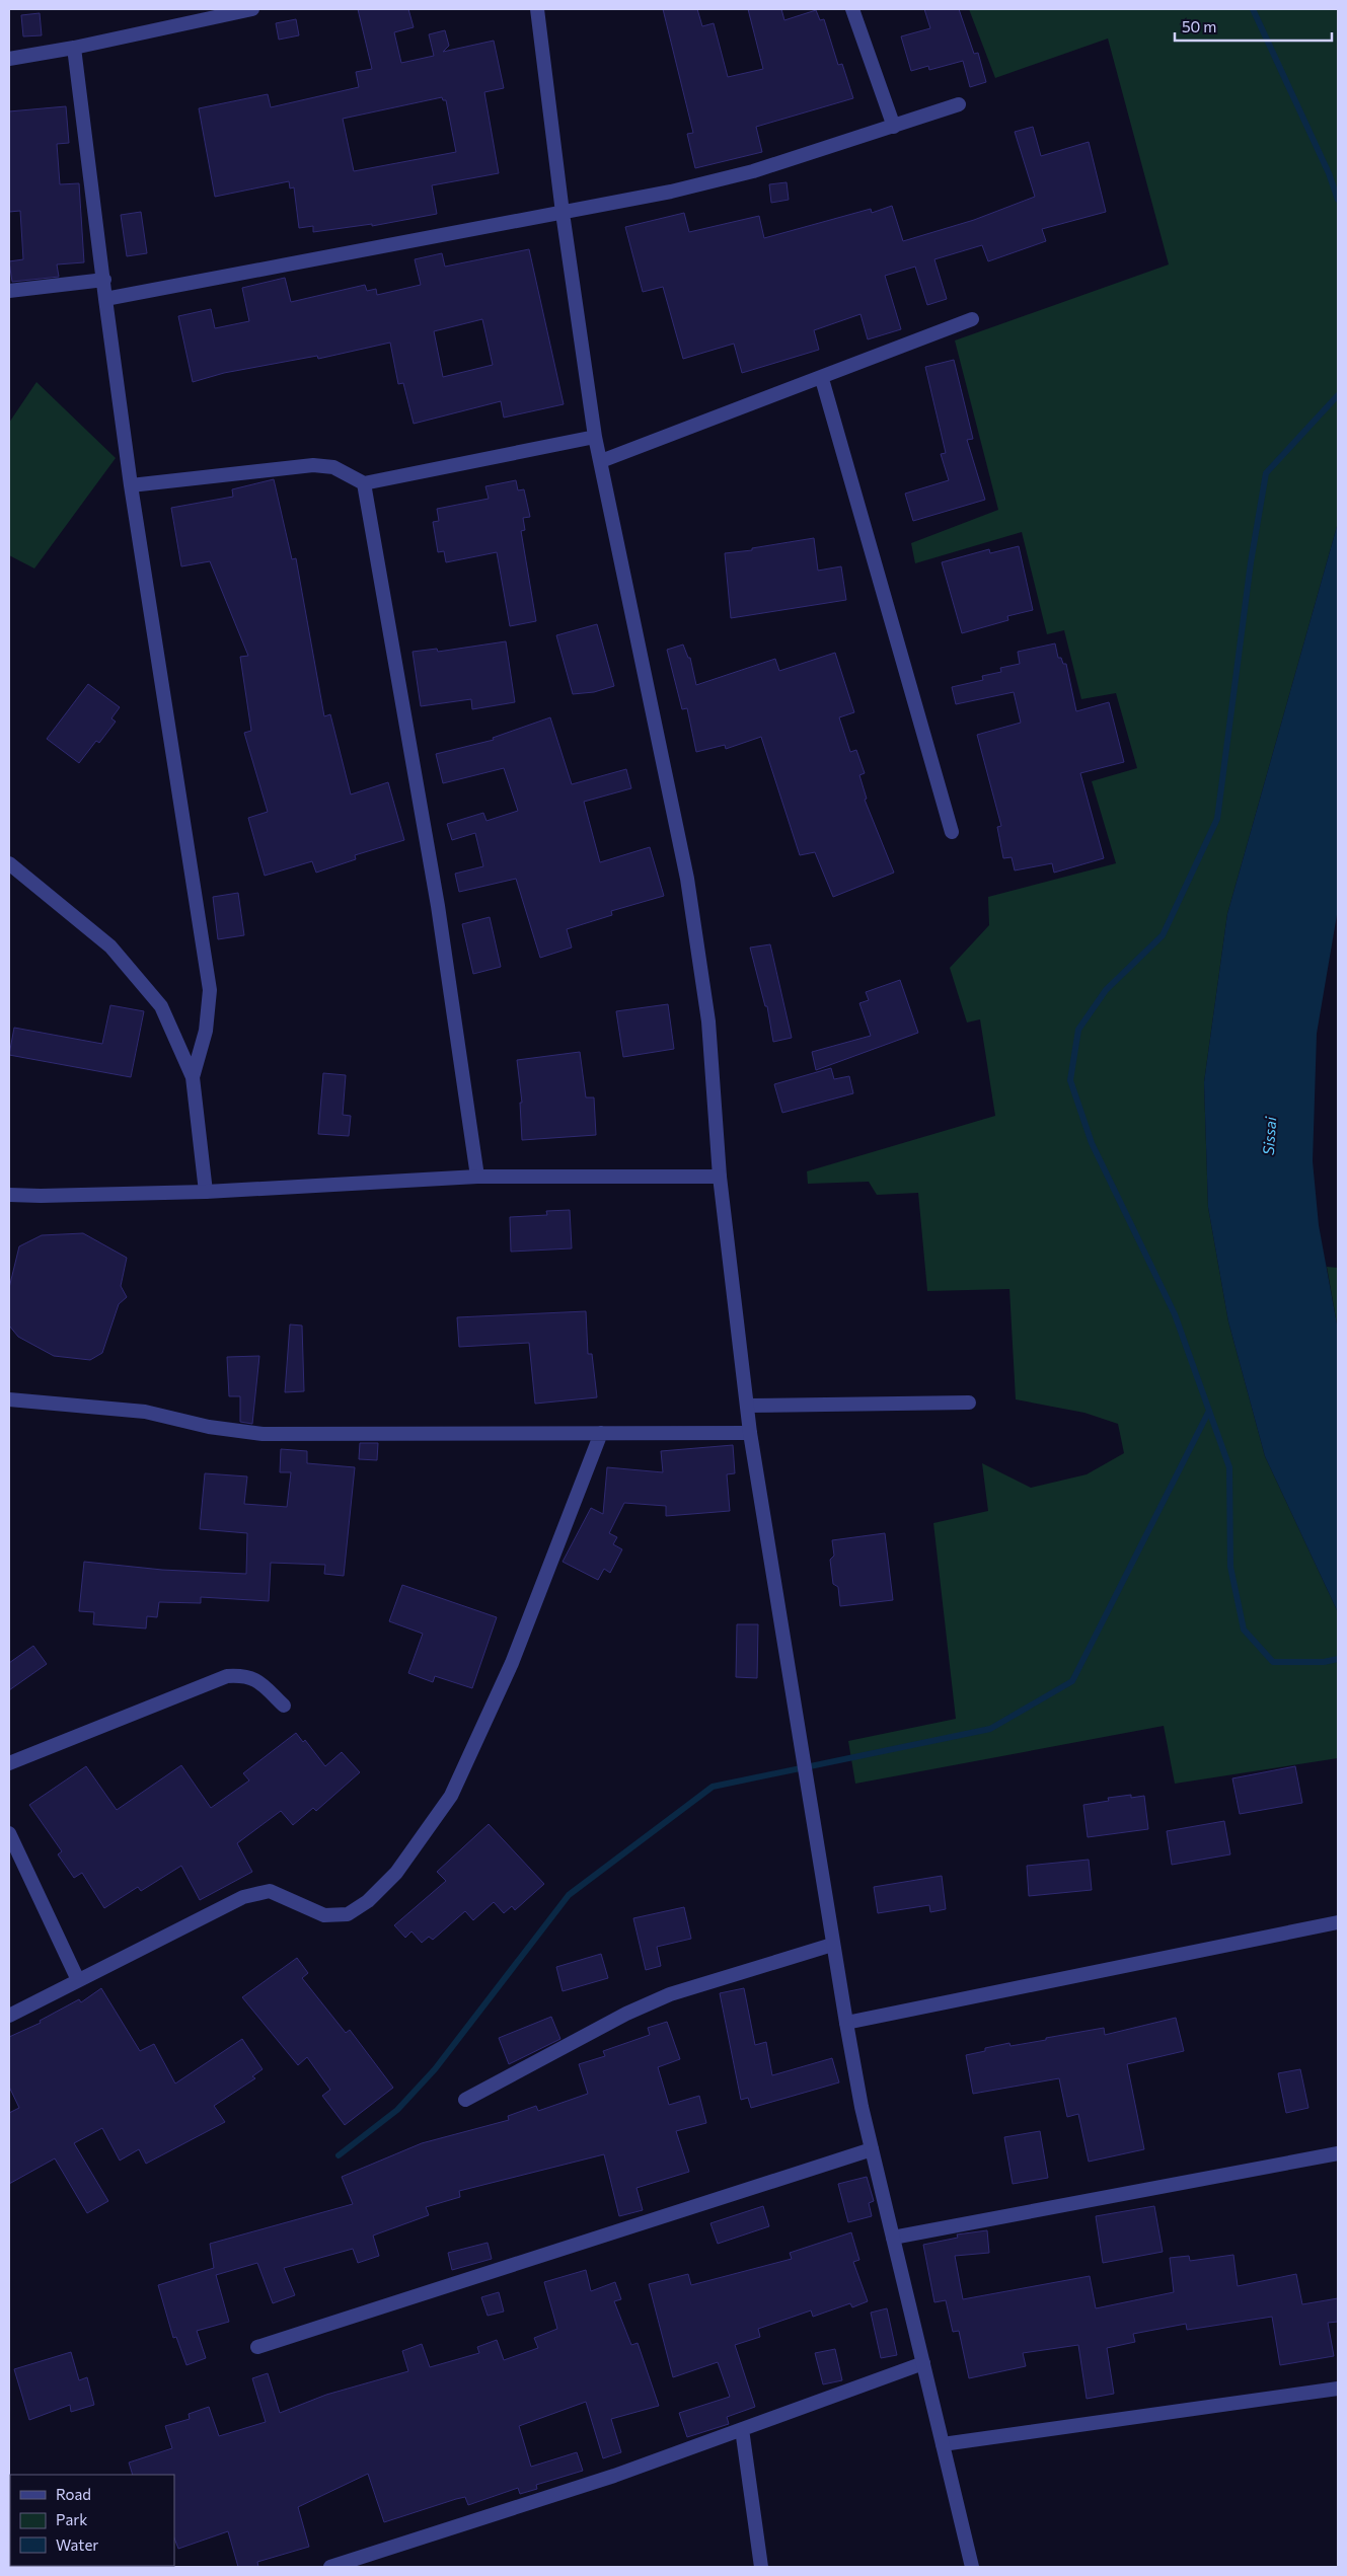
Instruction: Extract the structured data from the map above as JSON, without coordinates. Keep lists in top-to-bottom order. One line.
{"water":["Sissai"],"legend":["Road","Park","Water"],"scale_bar":"50 m"}
